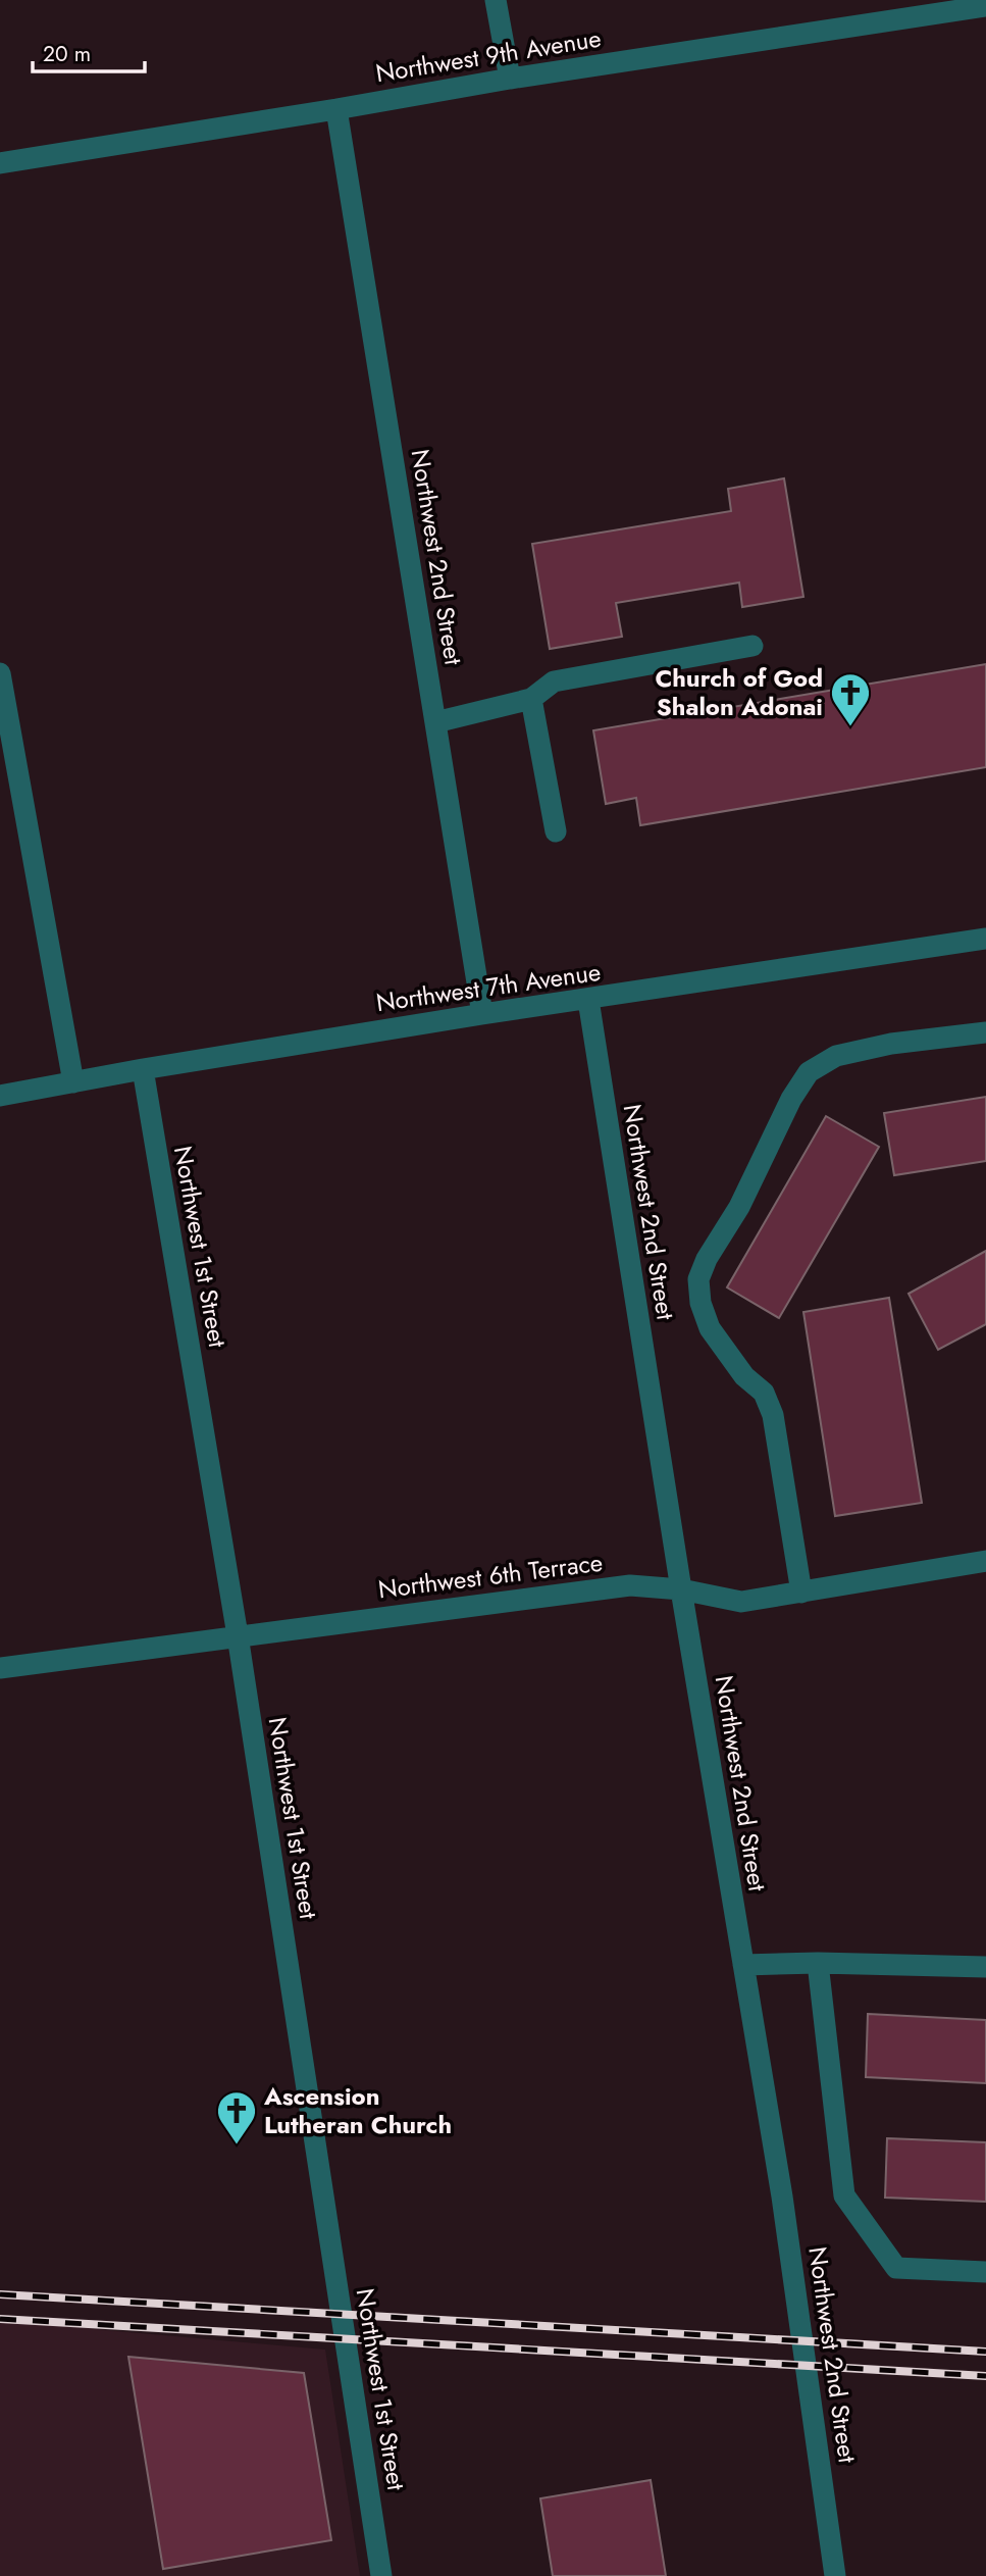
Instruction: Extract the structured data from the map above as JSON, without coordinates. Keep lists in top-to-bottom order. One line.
{"streets":{"street":["Northwest 9th Avenue","Northwest 2nd Street","Northwest 7th Avenue","Northwest 1st Street","Northwest 6th Terrace"]},"crossings":[["Northwest 9th Avenue","Northwest 2nd Street"],["Northwest 2nd Street","Northwest 7th Avenue"],["Northwest 2nd Street","Northwest 6th Terrace"],["Northwest 7th Avenue","Northwest 1st Street"],["Northwest 1st Street","Northwest 6th Terrace"]],"places":{"church":["Church of God Shalon Adonai","Ascension Lutheran Church"]},"scale_bar":"20 m"}
